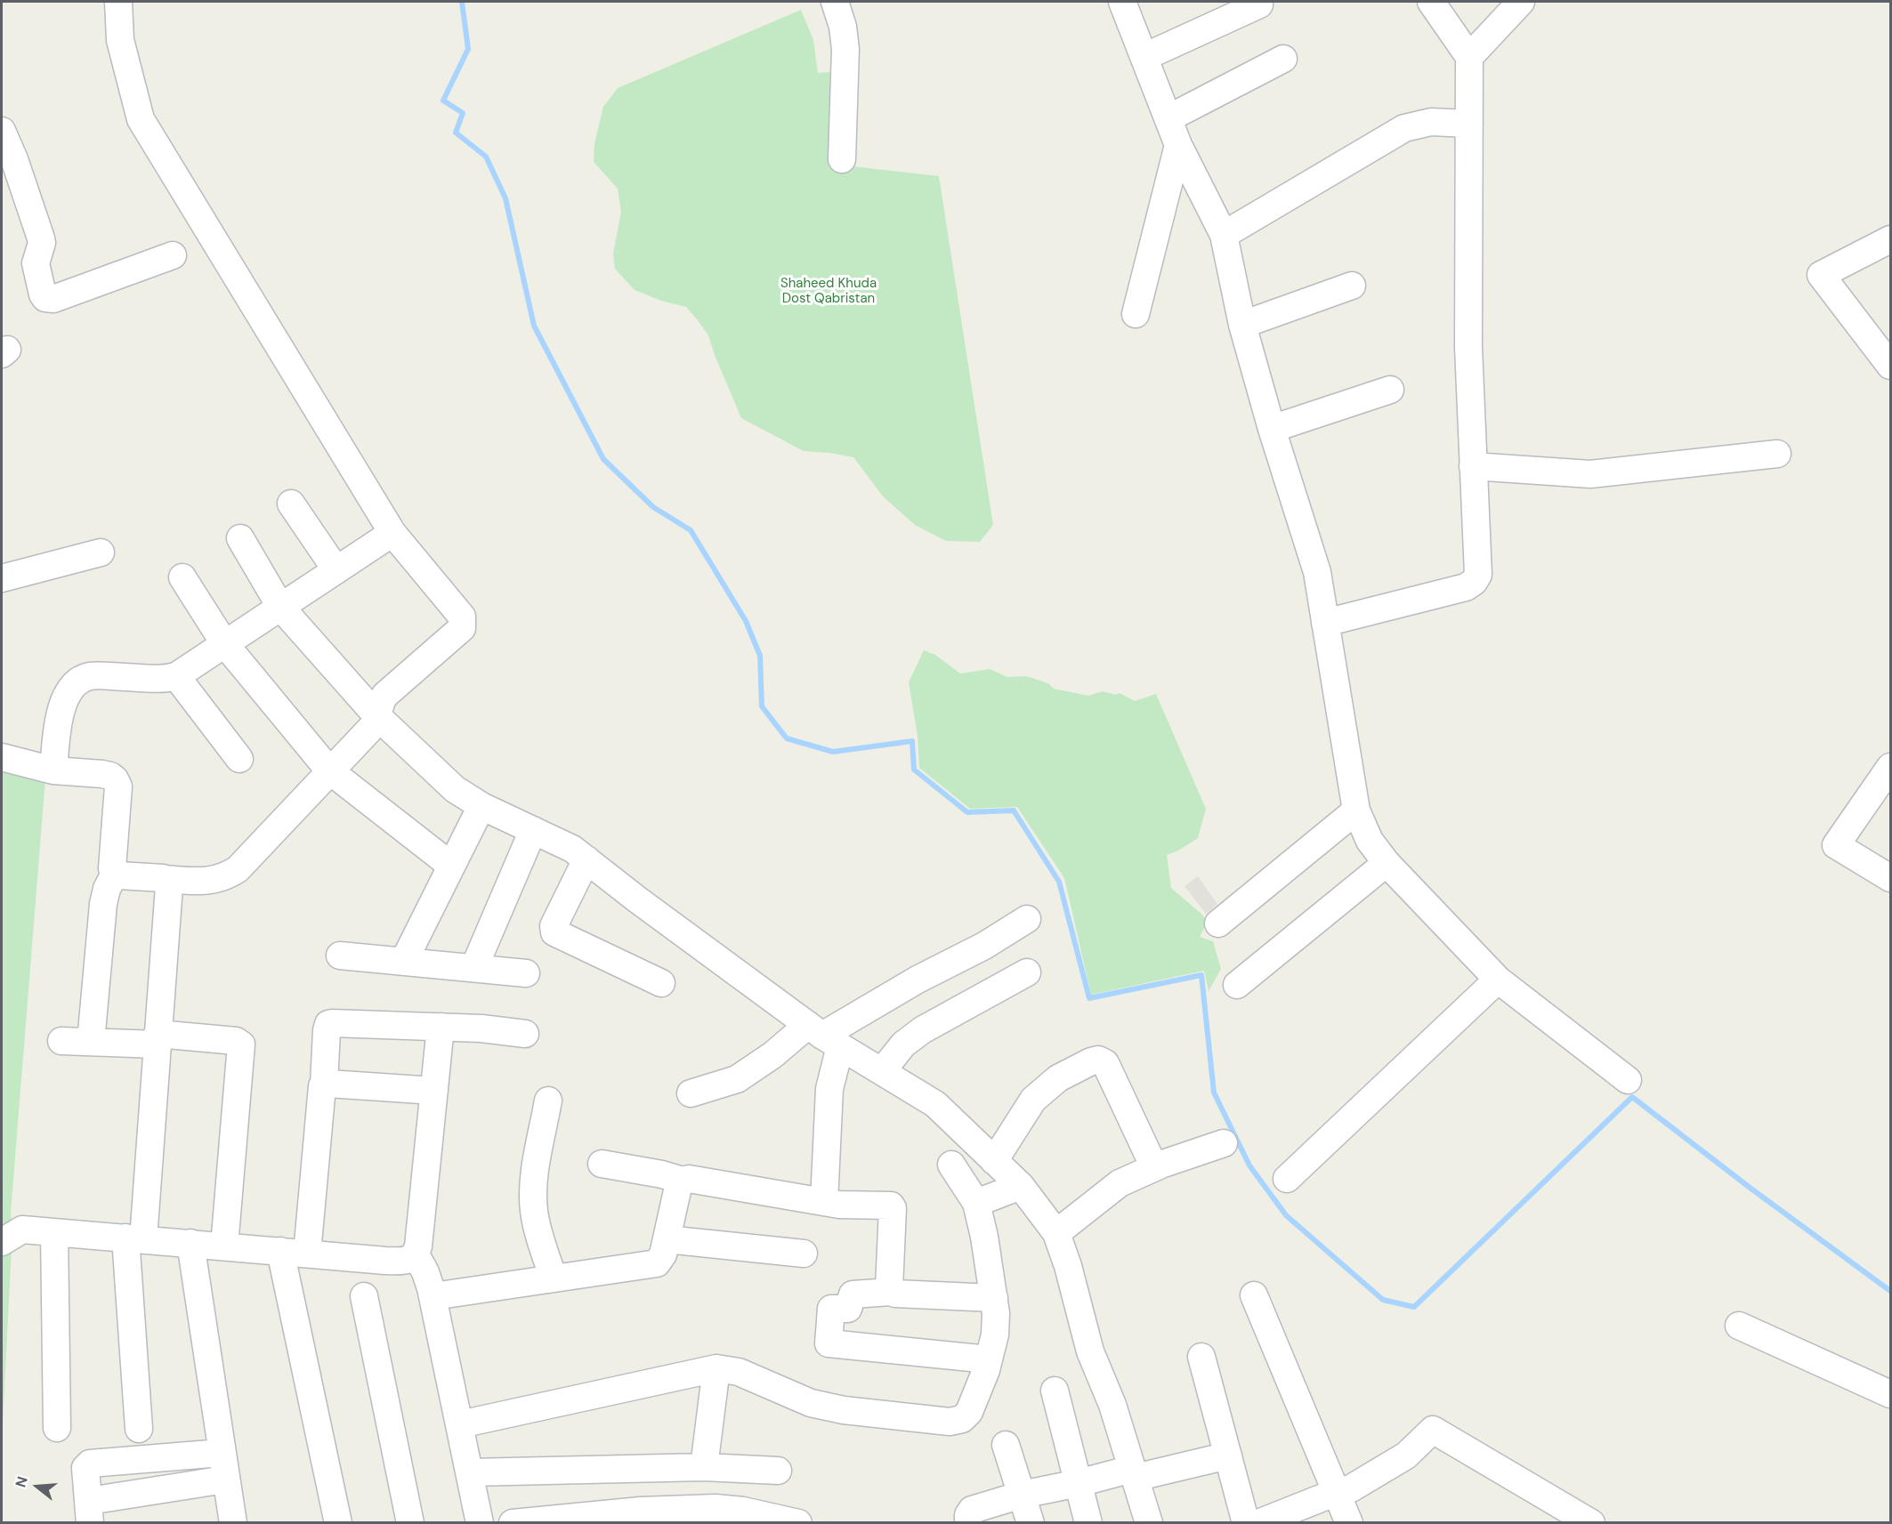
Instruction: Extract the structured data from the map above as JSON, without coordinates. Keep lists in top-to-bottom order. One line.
{"parks":["Shaheed Khuda Dost Qabristan"],"north":"left"}
